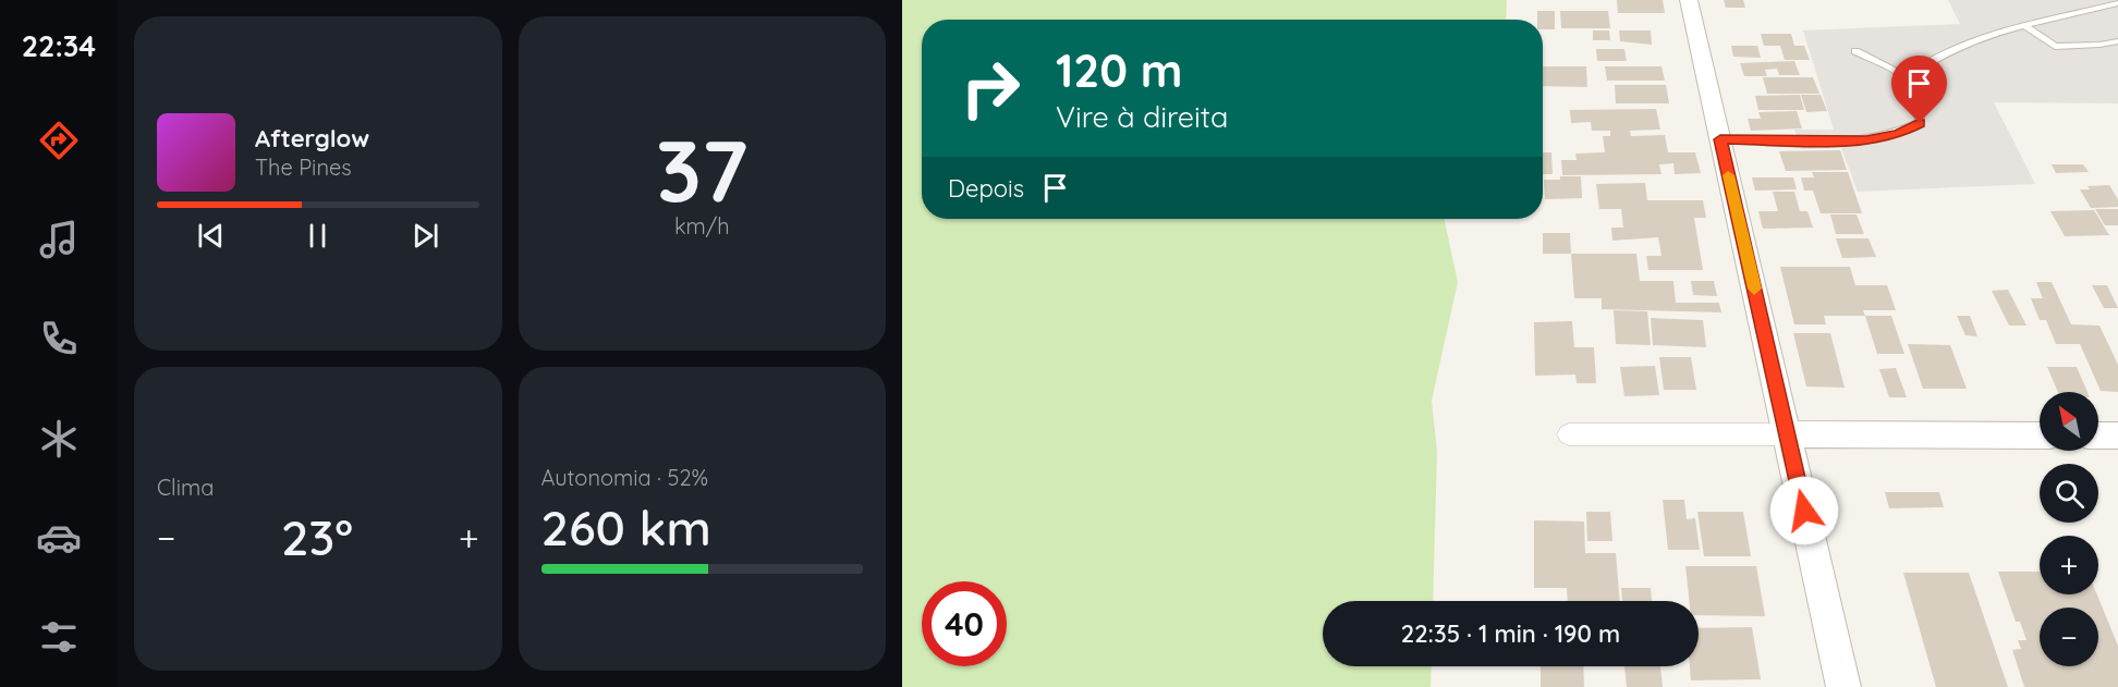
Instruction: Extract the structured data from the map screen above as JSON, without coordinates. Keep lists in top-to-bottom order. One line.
{"north":"top left","page":{"tabs":"22:34","tile":[["37","km/h"],"Clima",["Autonomia · 52%","260 km"]],"turn":["120 m","Vire à direita"],"song":["Afterglow","The Pines"],"then":"Depois","map_buttons":["+","−"],"heat":["−","23°","+"],"limit":"40","trip":"22:35 · 1 min · 190 m"}}
